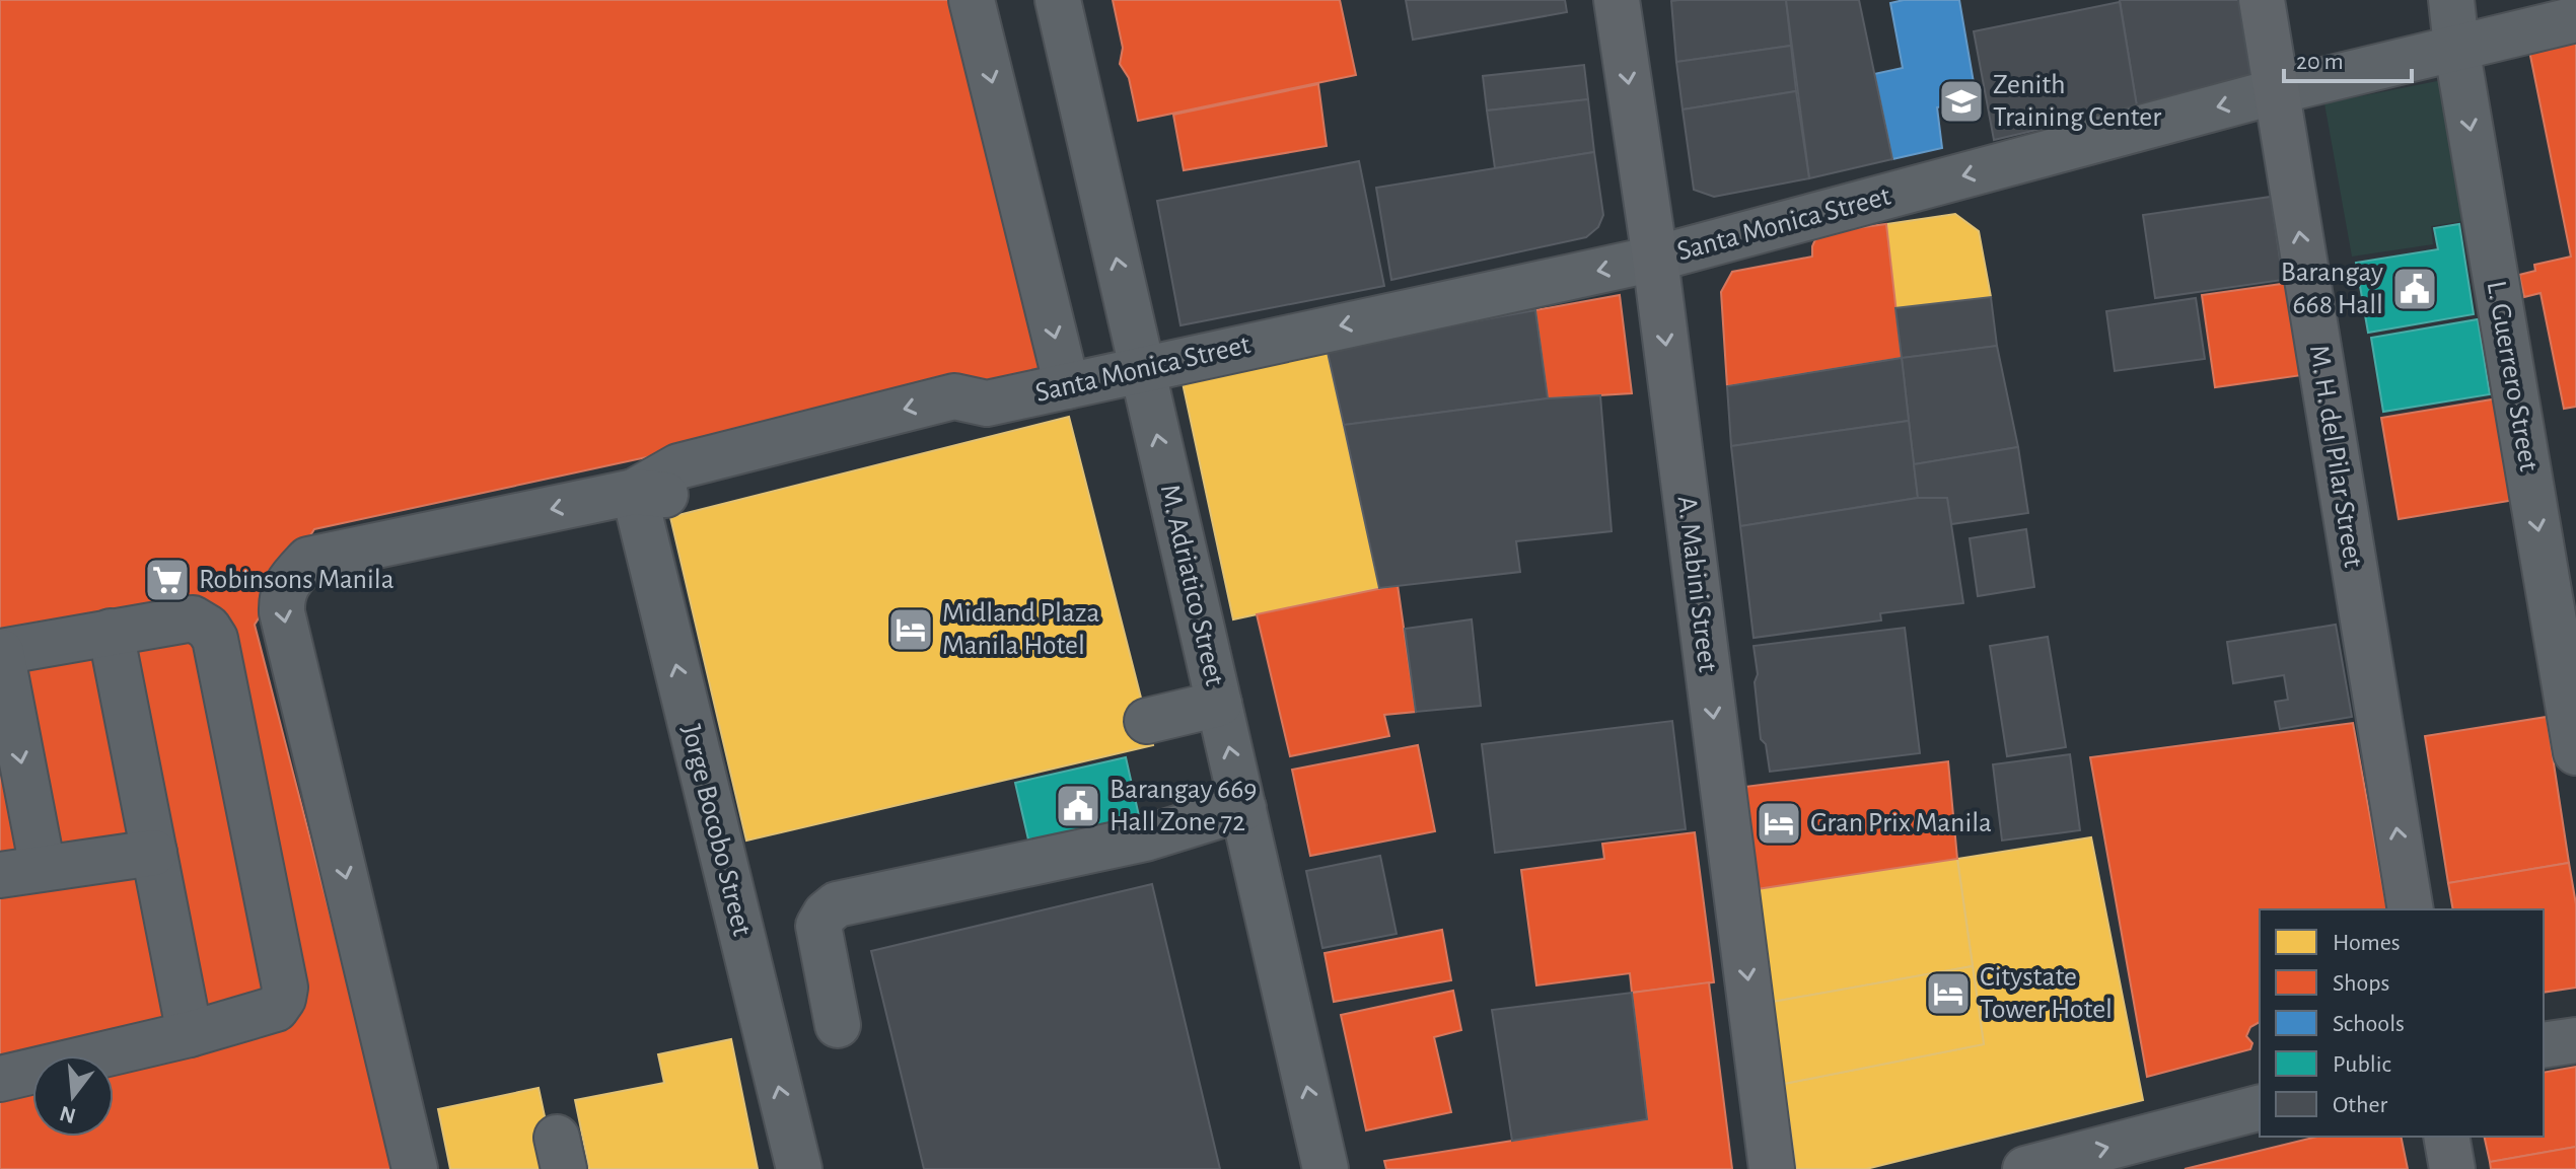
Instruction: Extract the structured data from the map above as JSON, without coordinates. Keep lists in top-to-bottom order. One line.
{"streets":{"main road":["M. H. del Pilar Street","A. Mabini Street"],"street":["Santa Monica Street","L. Guerrero Street","M. Adriatico Street","Jorge Bocobo Street"]},"crossings":[["Santa Monica Street","L. Guerrero Street"],["Santa Monica Street","M. H. del Pilar Street"],["Santa Monica Street","A. Mabini Street"],["Santa Monica Street","M. Adriatico Street"],["Santa Monica Street","Jorge Bocobo Street"]],"one_way":["L. Guerrero Street","M. H. del Pilar Street","A. Mabini Street","Jorge Bocobo Street"],"places":{"school or university":["Zenith Training Center"],"public building":["Barangay 668 Hall","Barangay 669 Hall Zone 72"],"supermarket":["Robinsons Manila"],"hotel":["Midland Plaza Manila Hotel","Gran Prix Manila","Citystate Tower Hotel"]},"legend":["Homes","Shops","Schools","Public","Other"],"scale_bar":"20 m","north":"bottom"}
